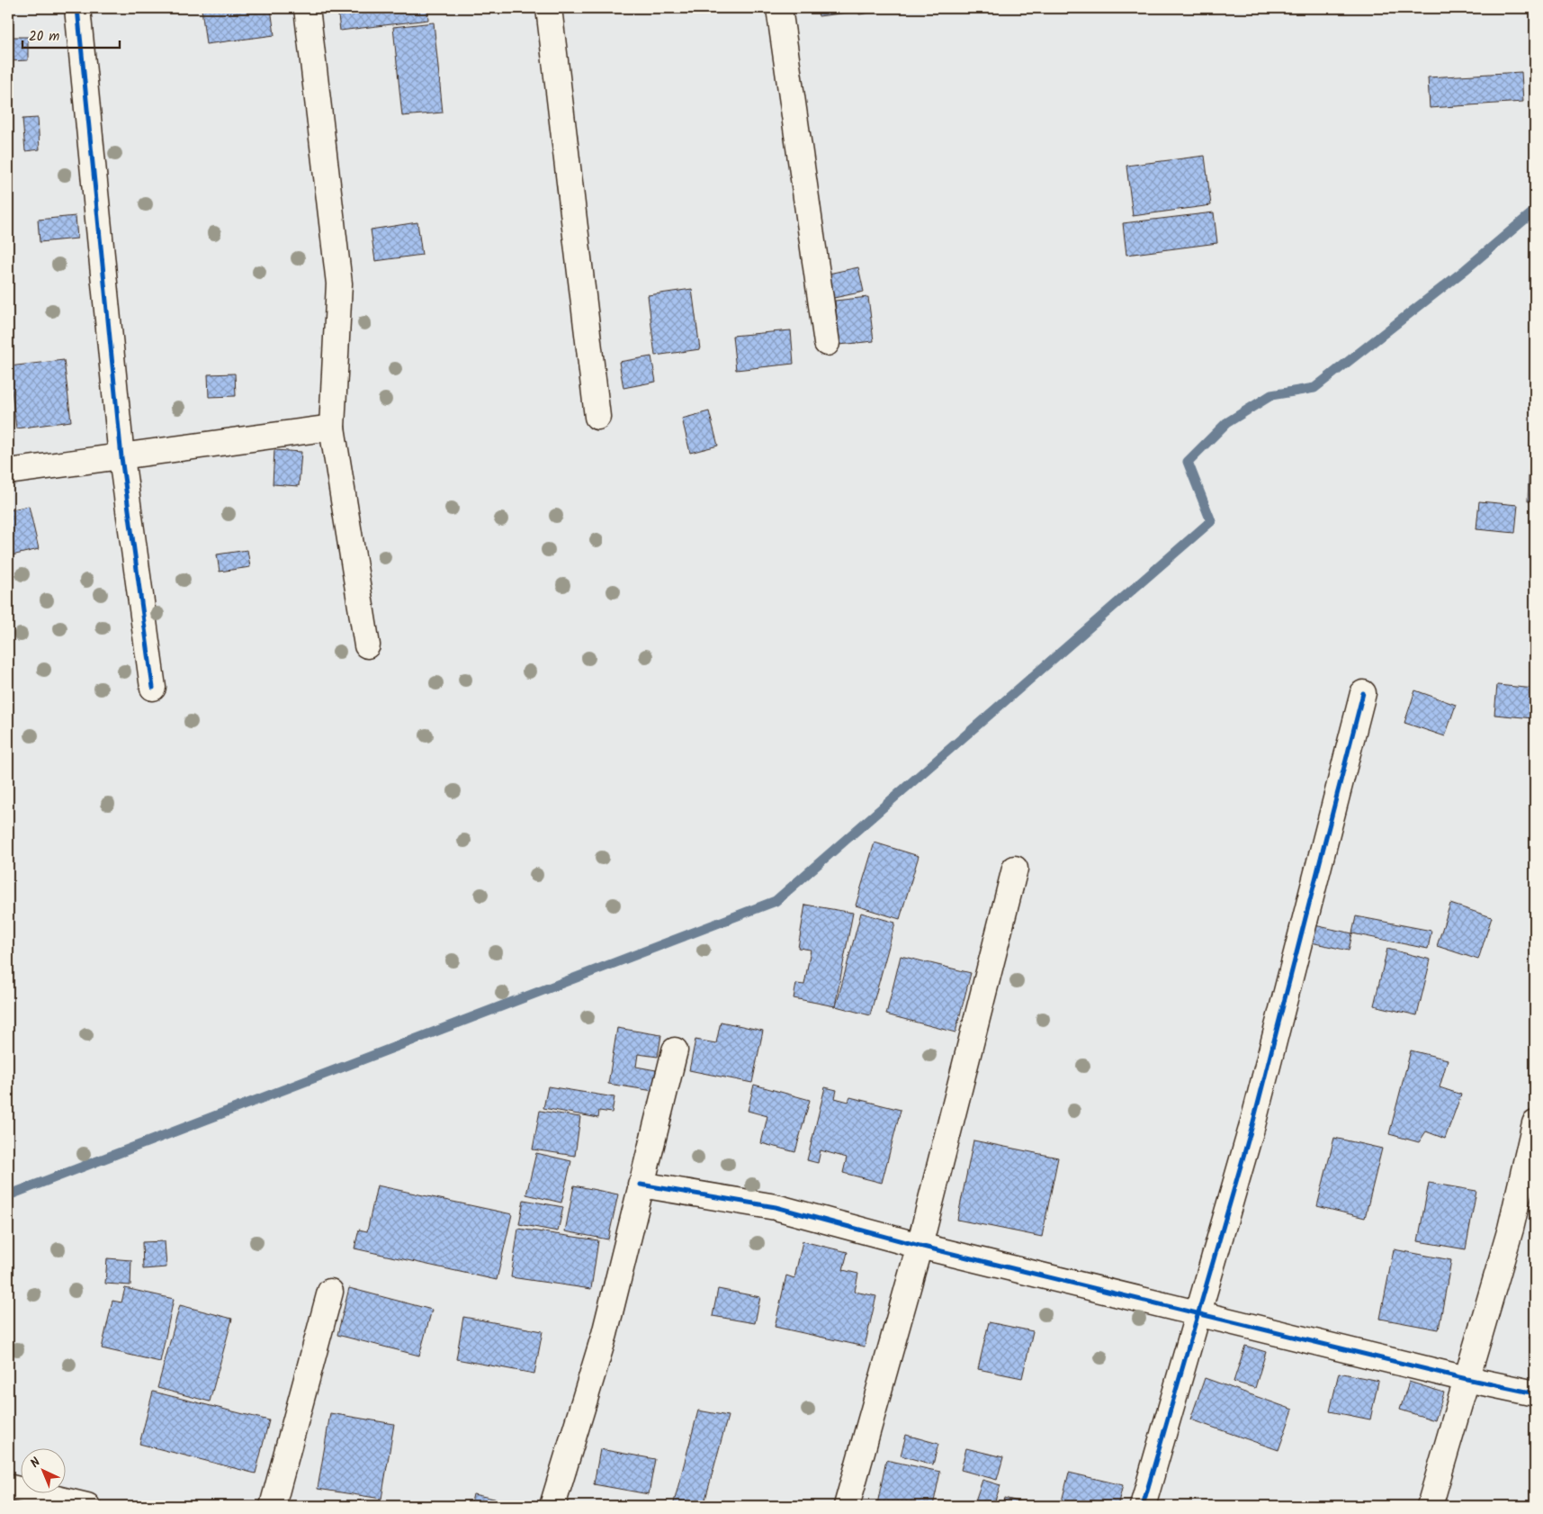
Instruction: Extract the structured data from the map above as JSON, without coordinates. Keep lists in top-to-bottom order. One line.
{"scale_bar":"20 m","north":"top left"}
